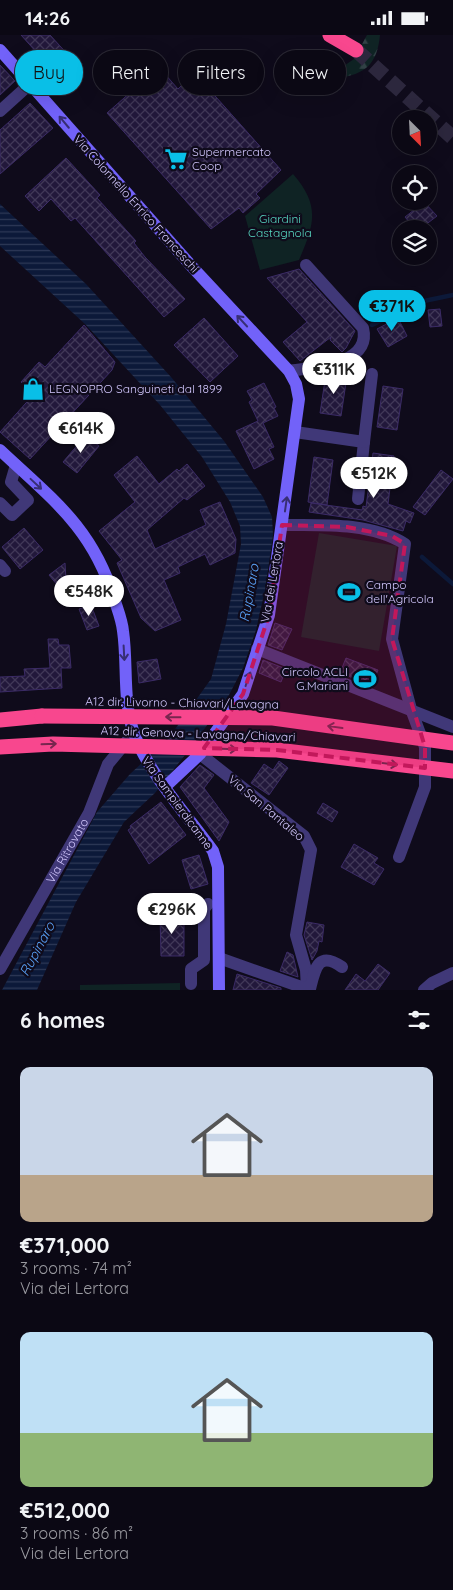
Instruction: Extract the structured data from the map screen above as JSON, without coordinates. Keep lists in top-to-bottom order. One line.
{"streets":{"highway":["A12 dir. Livorno - Chiavari/Lavagna","A12 dir. Genova - Lavagna/Chiavari"],"main road":["Via Colonnello Enrico Franceschi","Via dei Lertora","Via Sampierdicanne"],"street":["Via San Pantaleo","Via Ritrovato"]},"crossings":[["Via Colonnello Enrico Franceschi","Via dei Lertora"],["Via dei Lertora","Via Sampierdicanne"],["Via dei Lertora","Via San Pantaleo"],["Via Sampierdicanne","Via Ritrovato"]],"one_way":["Via Colonnello Enrico Franceschi","A12 dir. Livorno - Chiavari/Lavagna","A12 dir. Genova - Lavagna/Chiavari","Via Sampierdicanne"],"water":["Rupinaro"],"parks":["Giardini Castagnola"],"places":{"supermarket":["Supermercato Coop"],"shop":["LEGNOPRO Sanguineti dal 1899"],"sports":["Campo dell'Agricola","Circolo ACLI G.Mariani"]},"north":"bottom right","page":{"status":"14:26","chip":["Buy","Rent","Filters","New"],"price":["€371K","€311K","€614K","€512K","€548K","€296K"],"heading":"6 homes","list":[{"name":"€371,000","note":"3 rooms · 74 m² · Via dei Lertora"},{"name":"€512,000","note":"3 rooms · 86 m² · Via dei Lertora"}]}}
